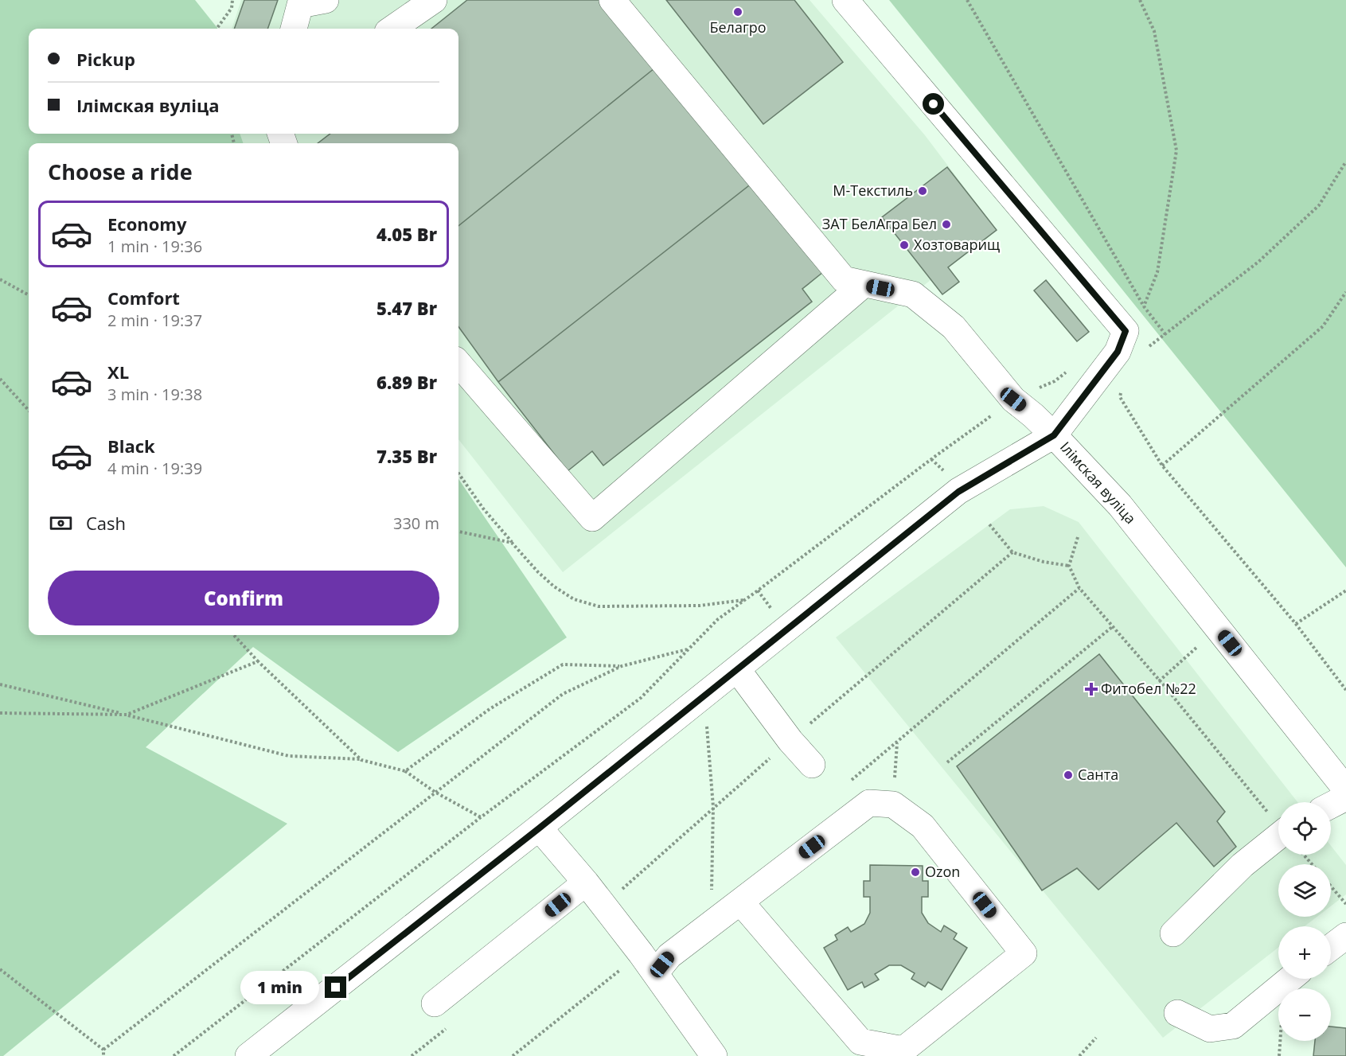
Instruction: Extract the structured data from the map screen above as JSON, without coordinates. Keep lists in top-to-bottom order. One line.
{"streets":{"street":["Ілімская вуліца"]},"places":{"other":["Белагро","М-Текстиль","ЗАТ БелАгра Бел","Хозтоварищ","Санта","Ozon"],"health":["Фитобел №22"]},"page":{"banner":["Pickup","Ілімская вуліца"],"heading":"Choose a ride","list":[{"name":"Economy","note":"1 min · 19:36","value":"4.05 Br"},{"name":"Comfort","note":"2 min · 19:37","value":"5.47 Br"},{"name":"XL","note":"3 min · 19:38","value":"6.89 Br"},{"name":"Black","note":"4 min · 19:39","value":"7.35 Br"}],"pay":["Cash","330 m"],"buttons":"Confirm","map_buttons":["+","−"],"bubble":"1 min"}}
